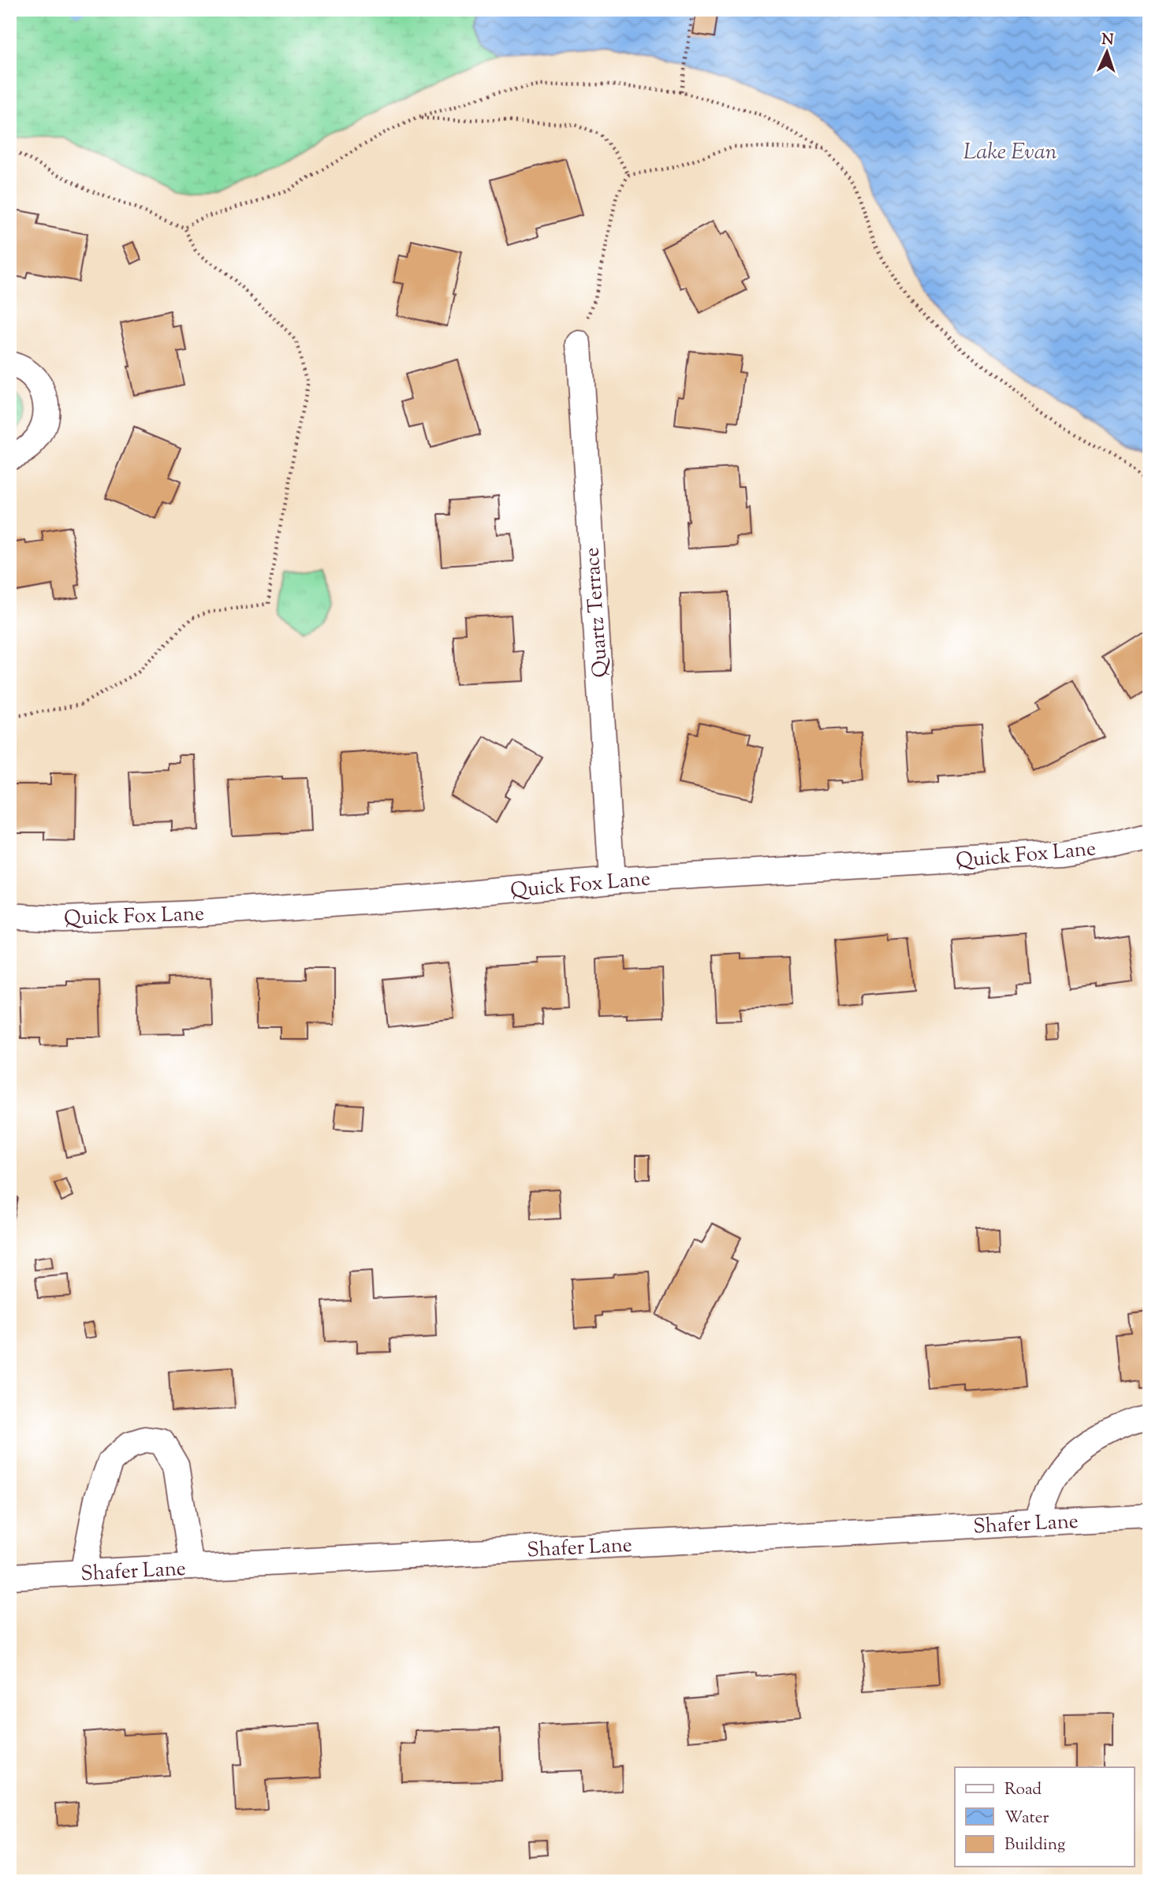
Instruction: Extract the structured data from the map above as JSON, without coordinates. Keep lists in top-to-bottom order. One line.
{"streets":{"street":["Quartz Terrace","Quick Fox Lane","Shafer Lane"]},"crossings":[["Quartz Terrace","Quick Fox Lane"]],"water":["Lake Evan"],"legend":["Road","Water","Building"],"north":"top"}
